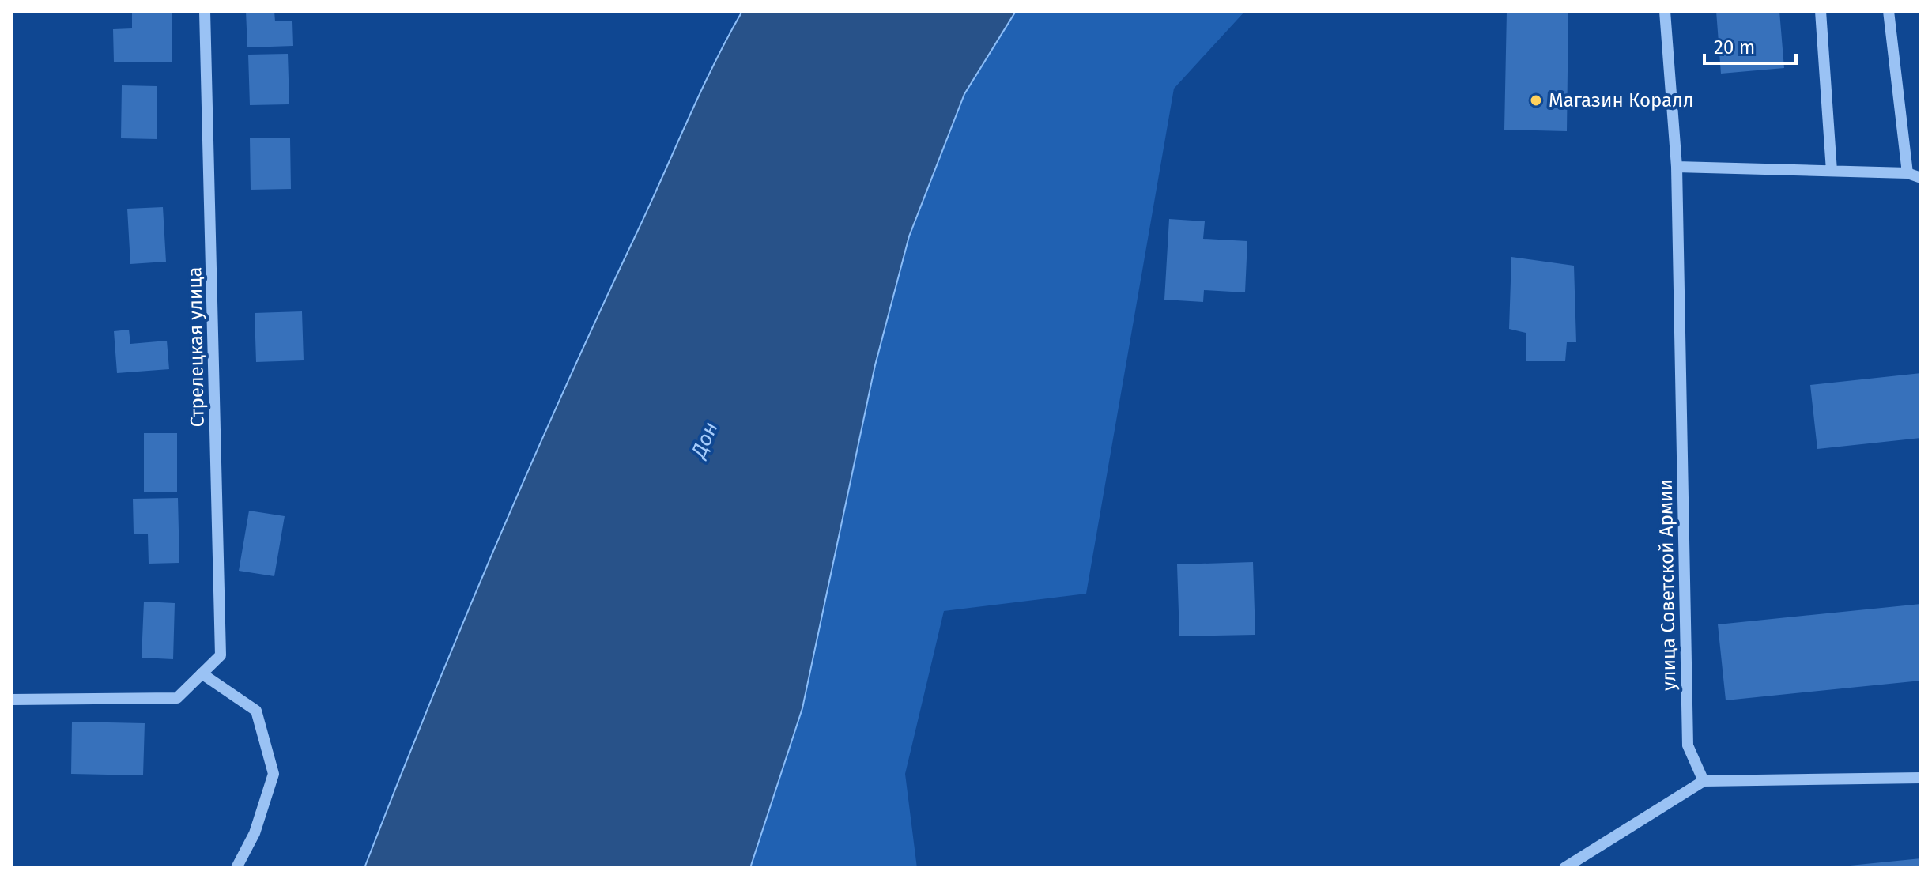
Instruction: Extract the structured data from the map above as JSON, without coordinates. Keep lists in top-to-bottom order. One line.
{"streets":{"street":["Стрелецкая улица","улица Советской Армии"]},"water":["Дон"],"places":["Магазин Коралл"],"scale_bar":"20 m"}
